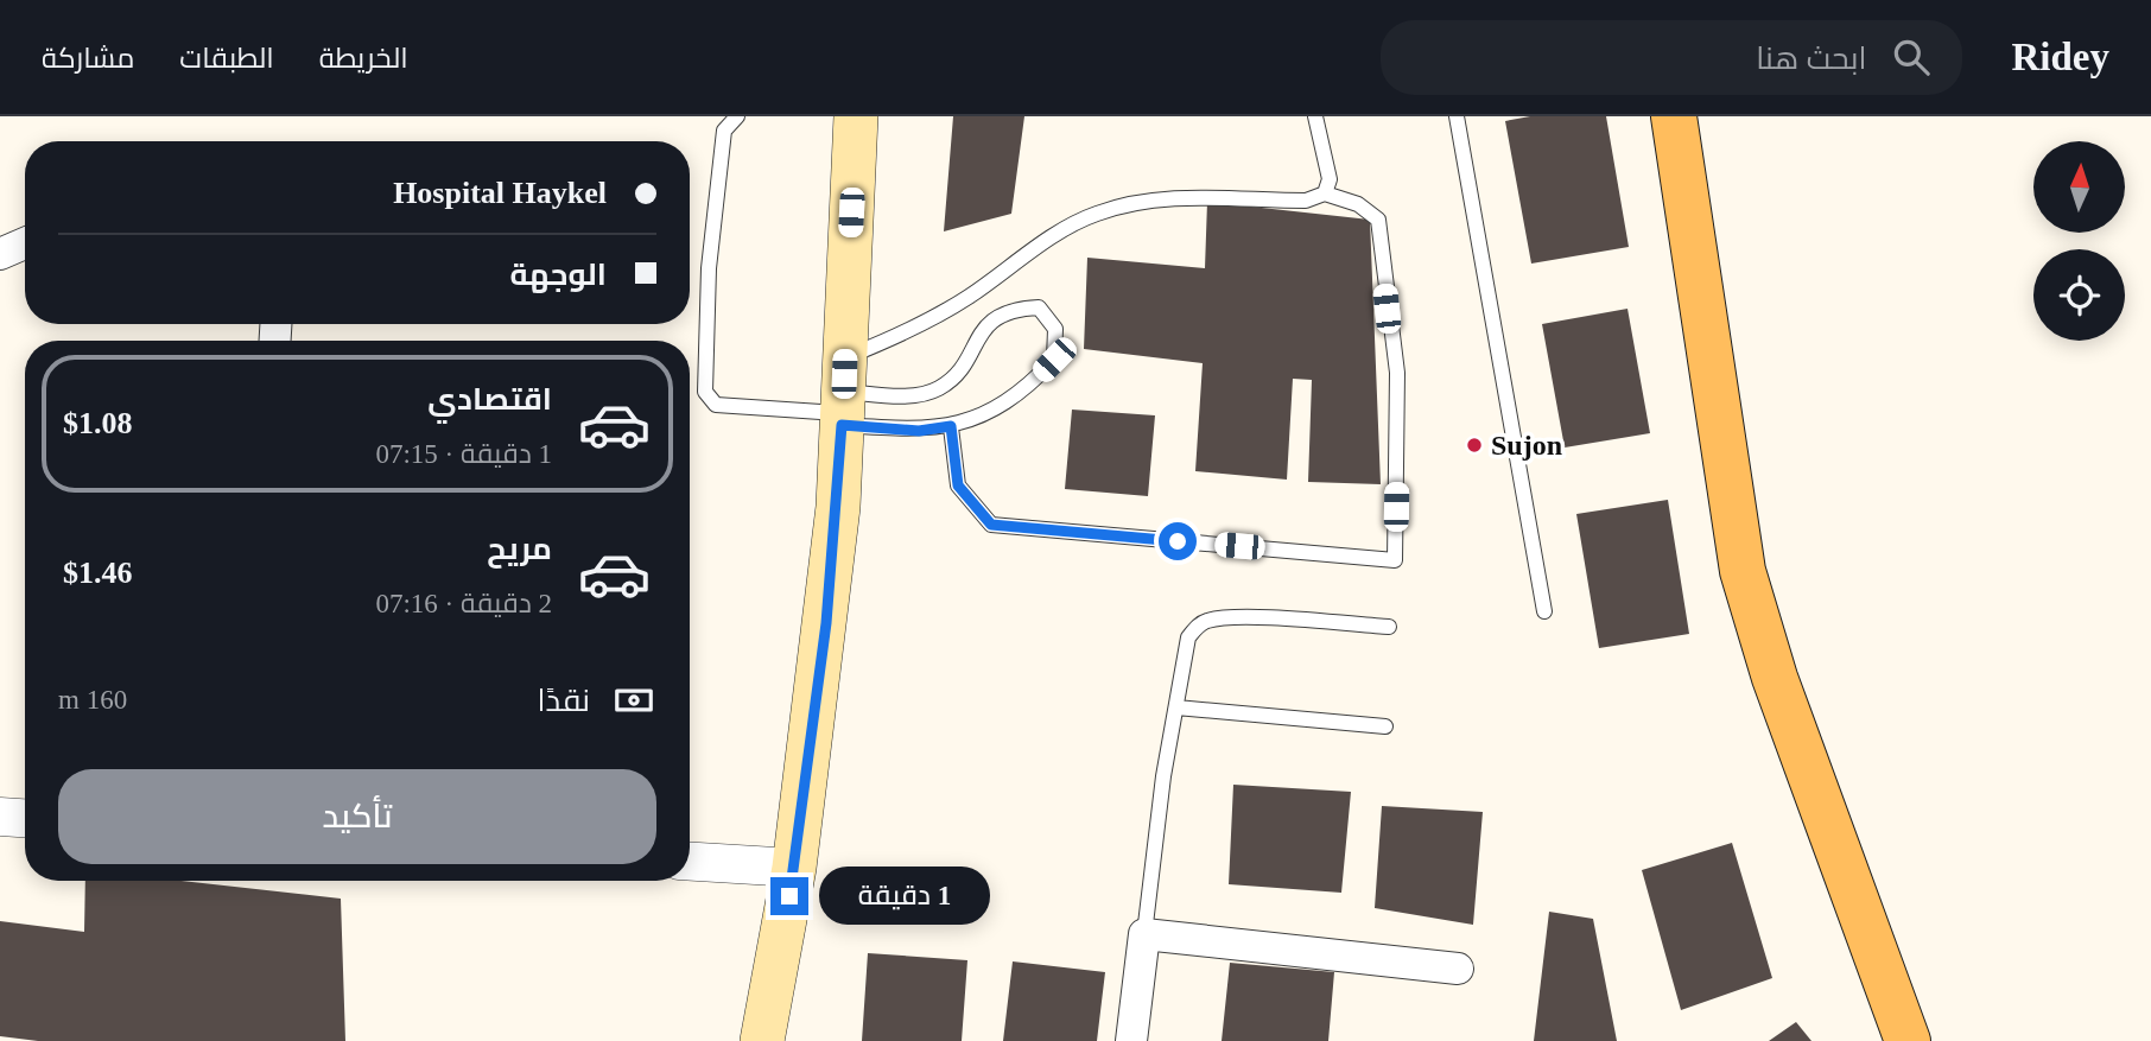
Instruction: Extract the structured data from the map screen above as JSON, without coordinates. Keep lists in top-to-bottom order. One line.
{"places":["Sujon"],"north":"top","page":{"header":"Ridey","search":"ابحث هنا","nav":["الخريطة","الطبقات","مشاركة"],"banner":["Hospital Haykel","الوجهة"],"list":[{"name":"اقتصادي","note":"1 دقيقة · 07:15","value":"$1.08"},{"name":"مريح","note":"2 دقيقة · 07:16","value":"$1.46"}],"pay":["نقدًا","160 m"],"buttons":"تأكيد","bubble":"1 دقيقة"}}
